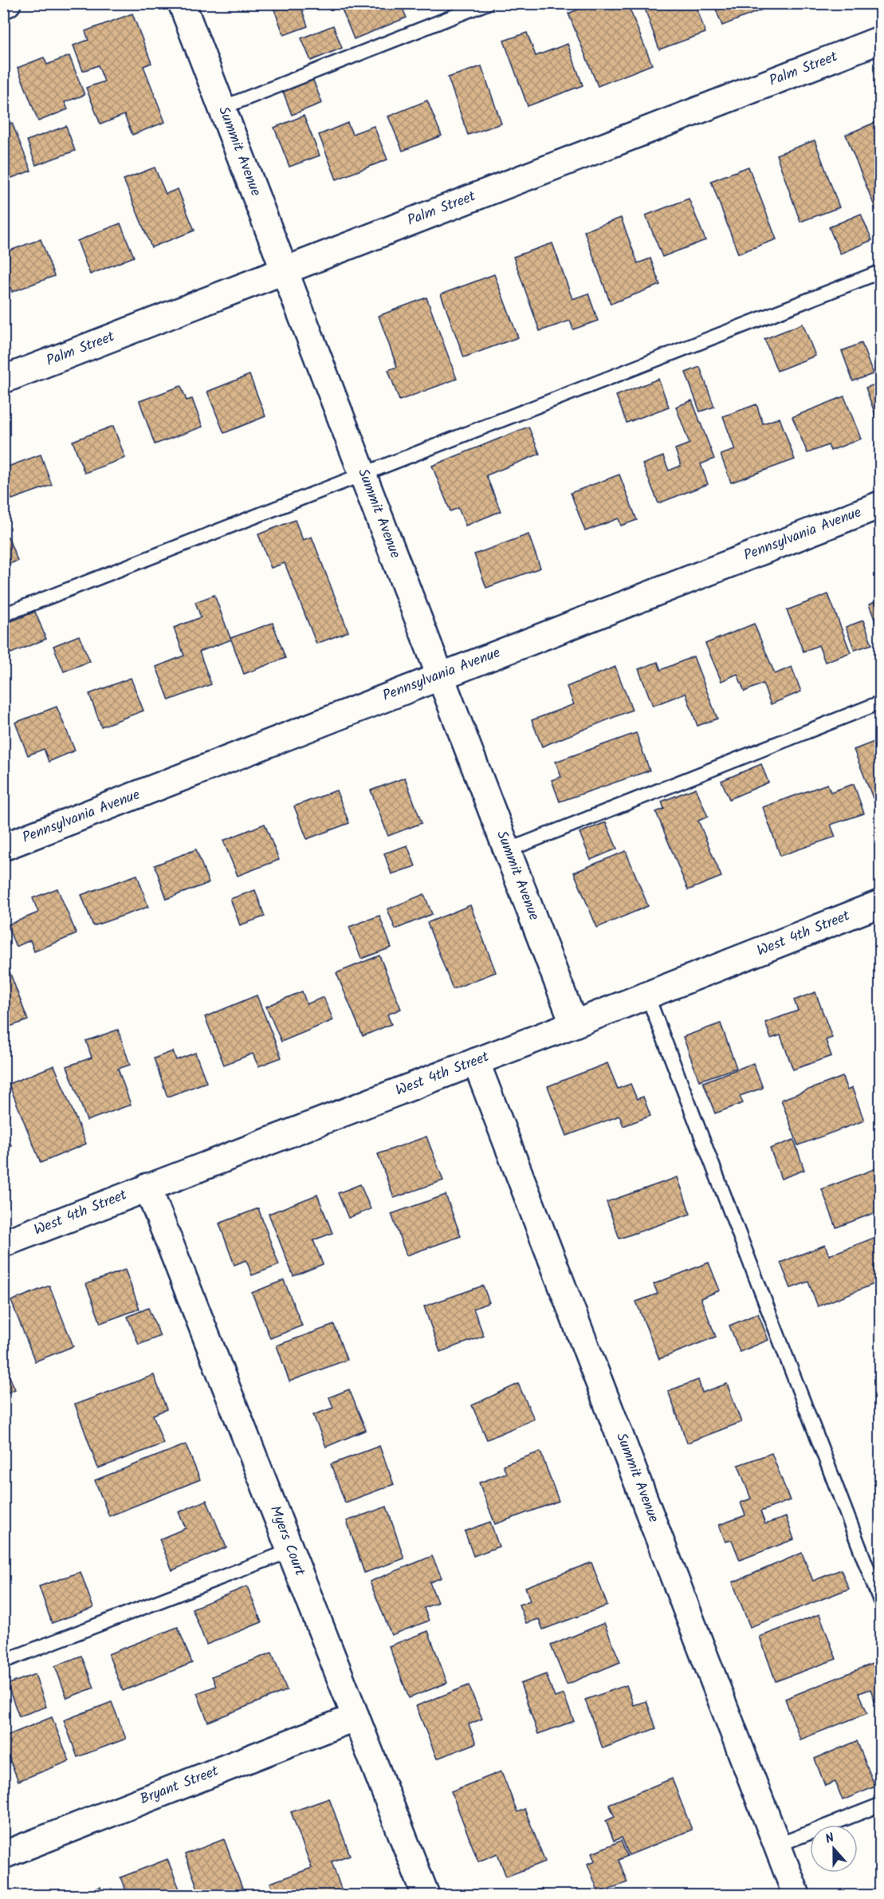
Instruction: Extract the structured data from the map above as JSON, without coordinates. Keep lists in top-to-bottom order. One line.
{"streets":{"street":["Palm Street","Summit Avenue","Pennsylvania Avenue","West 4th Street","Myers Court","Bryant Street"]},"crossings":[["Palm Street","Summit Avenue"],["Summit Avenue","Pennsylvania Avenue"],["Summit Avenue","West 4th Street"],["West 4th Street","Myers Court"],["Myers Court","Bryant Street"]],"north":"top"}
